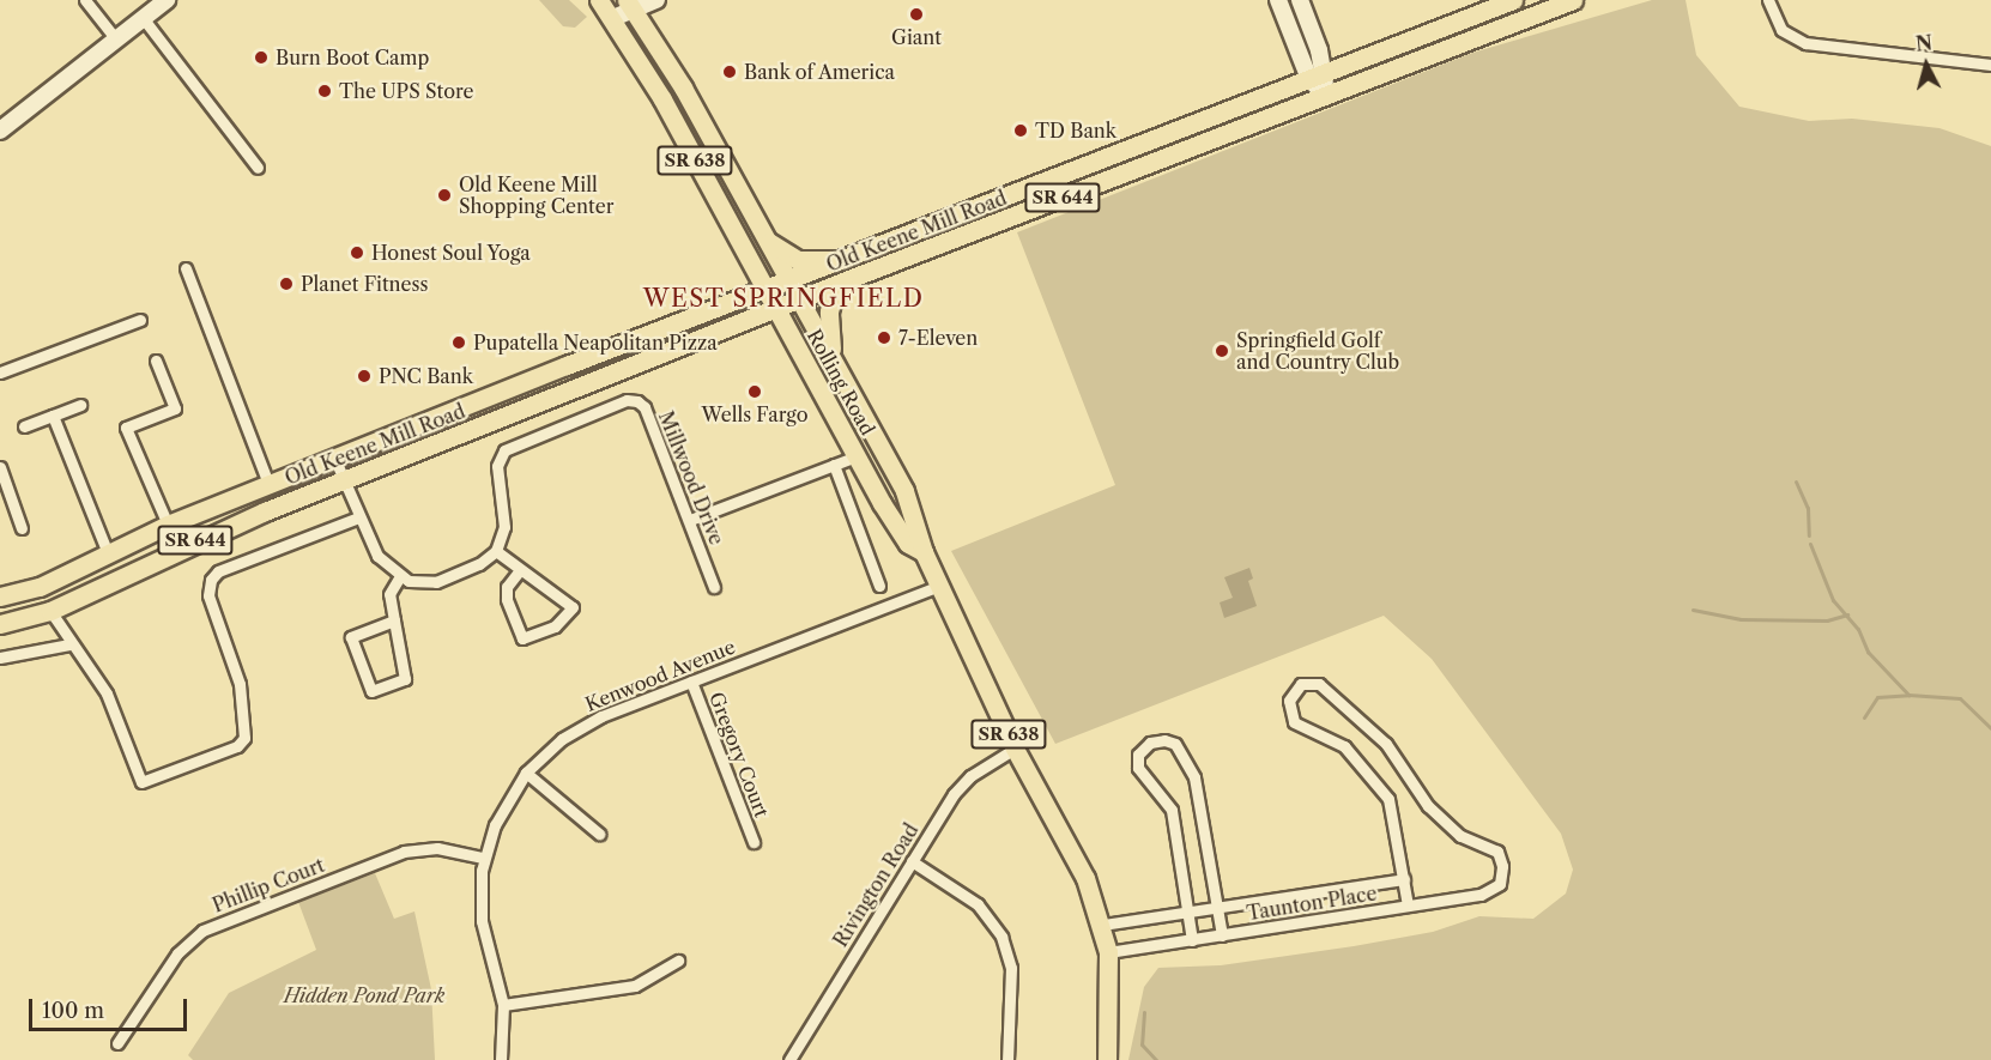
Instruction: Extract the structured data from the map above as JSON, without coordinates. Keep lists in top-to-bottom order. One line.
{"streets":{"main road":["SR 638","SR 644","Old Keene Mill Road","Rolling Road"],"street":["Millwood Drive","Kenwood Avenue","Gregory Court","Phillip Court","Rivington Road","Taunton Place"]},"crossings":[["Old Keene Mill Road","Rolling Road"],["Rolling Road","Kenwood Avenue"],["Rolling Road","Rivington Road"],["Rolling Road","Taunton Place"],["Kenwood Avenue","Gregory Court"],["Kenwood Avenue","Phillip Court"]],"districts":["WEST SPRINGFIELD"],"parks":["Hidden Pond Park"],"places":["Giant","Burn Boot Camp","Bank of America","The UPS Store","TD Bank","Old Keene Mill Shopping Center","Honest Soul Yoga","Planet Fitness","7-Eleven","Pupatella Neapolitan Pizza","Springfield Golf and Country Club","PNC Bank","Wells Fargo"],"scale_bar":"100 m","north":"top"}
